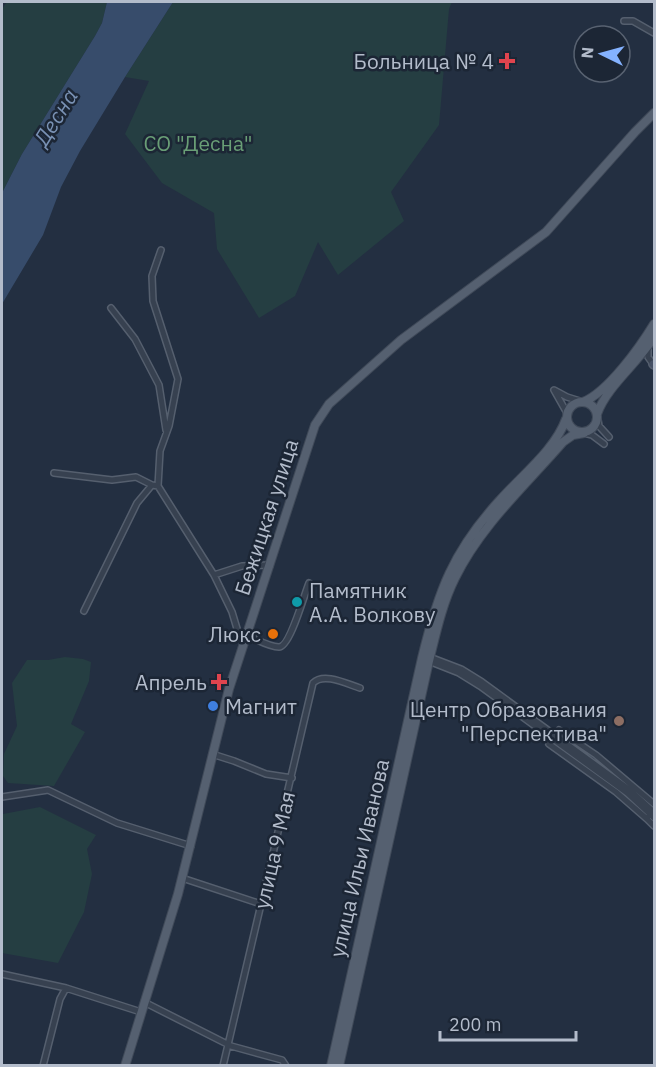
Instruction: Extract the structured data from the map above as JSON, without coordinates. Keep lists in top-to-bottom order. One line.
{"streets":{"main road":["Бежицкая улица","улица Ильи Иванова"],"street":["улица 9 Мая"]},"water":["Десна"],"parks":["СО \"Десна\""],"places":{"health":["Больница № 4","Апрель"],"other":["Памятник А.А. Волкову","Люкс","Магнит","Центр Образования \"Перспектива\""]},"scale_bar":"200 m","north":"left"}
